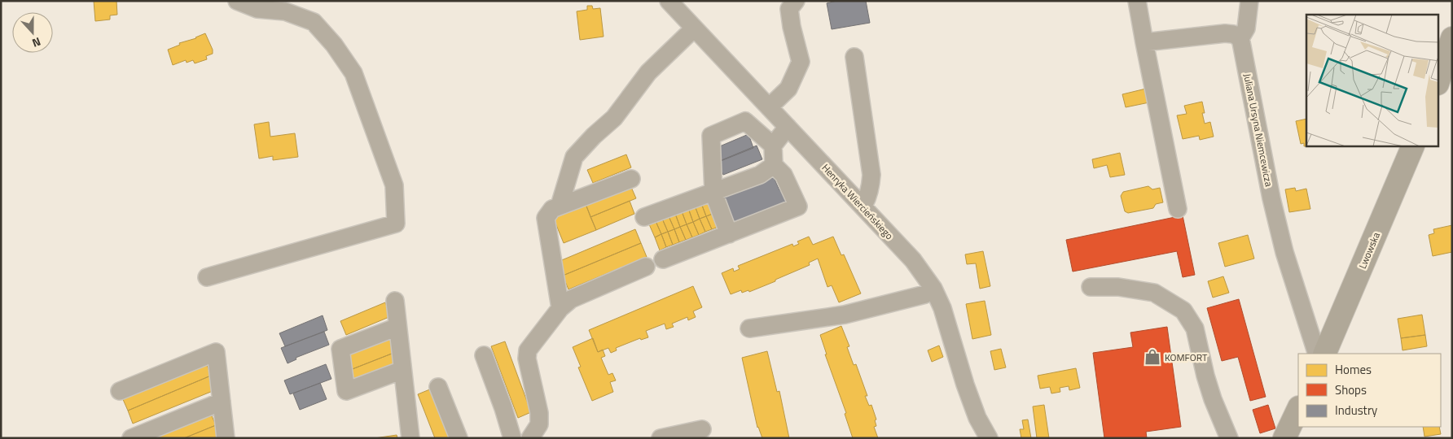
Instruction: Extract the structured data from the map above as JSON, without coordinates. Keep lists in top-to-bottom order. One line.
{"streets":{"main road":["Lwowska"],"street":["Juliana Ursyna Niemcewicza","Henryka Wiercieńskiego"]},"places":{"shop":["KOMFORT"]},"legend":["Homes","Shops","Industry"],"north":"bottom"}
